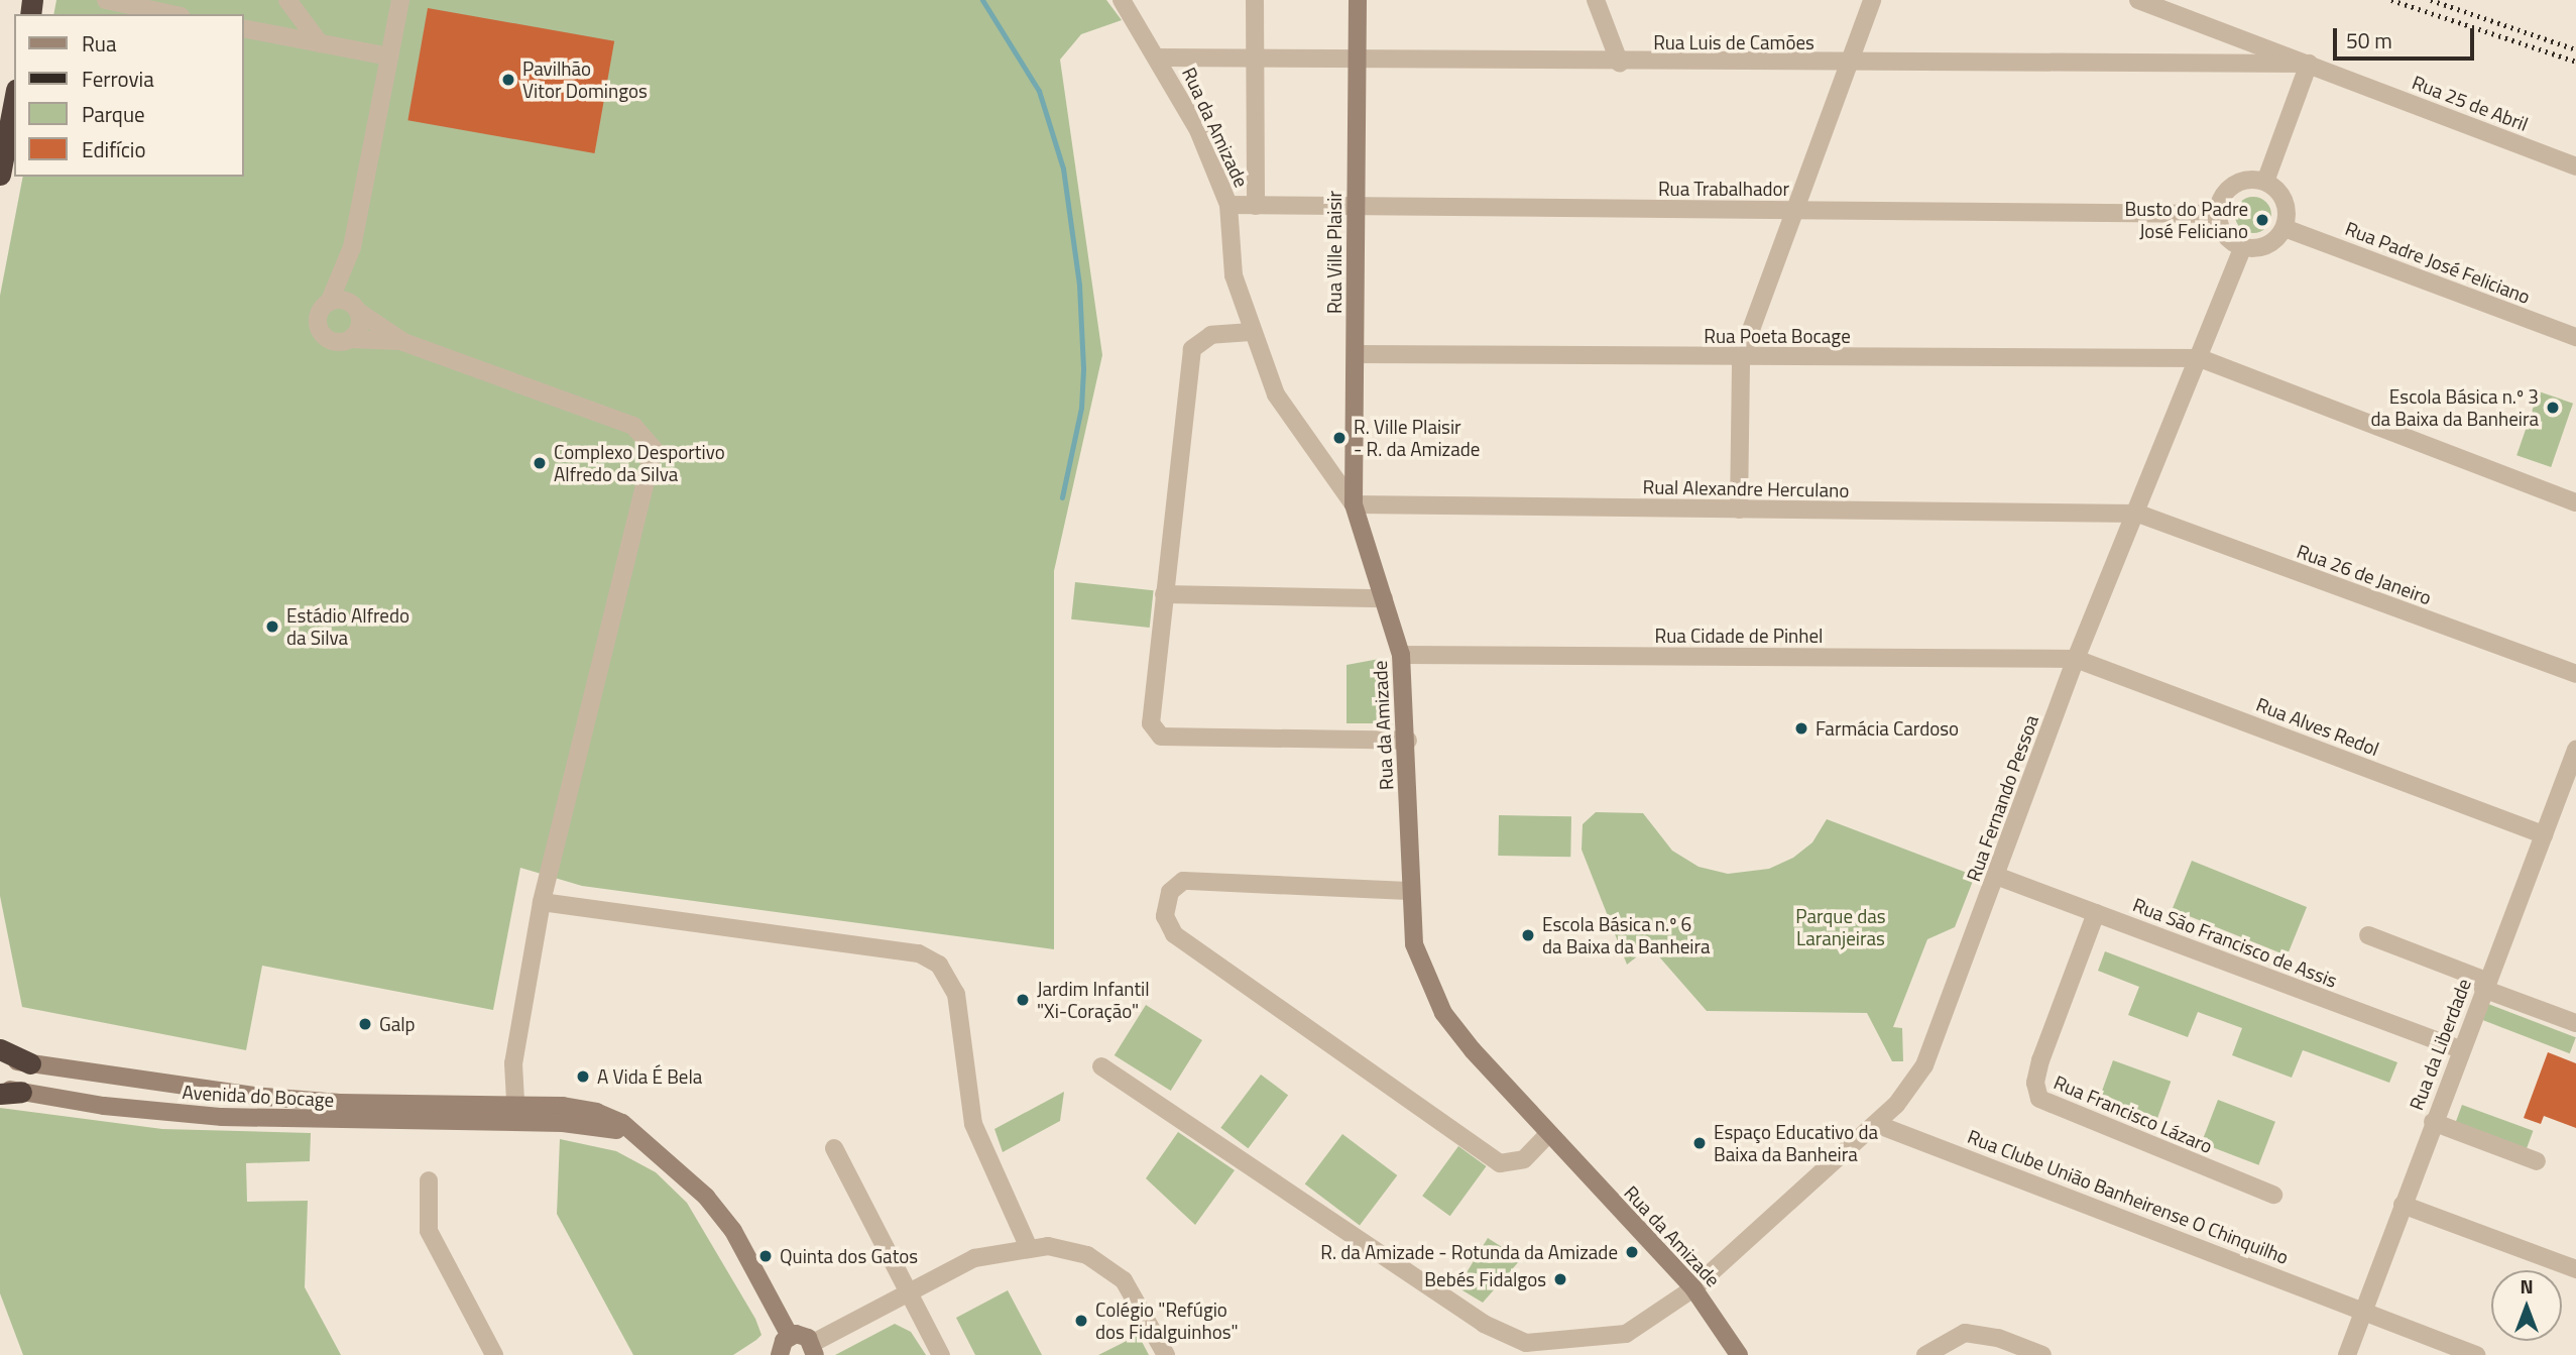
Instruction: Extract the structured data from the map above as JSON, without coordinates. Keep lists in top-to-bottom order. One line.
{"streets":{"street":["Rua Luis de Camões","Rua 25 de Abril","Rua da Amizade","Rua Trabalhador","Rua Ville Plaisir","Rua Padre José Feliciano","Rua Poeta Bocage","Rual Alexandre Herculano","Rua 26 de Janeiro","Rua Cidade de Pinhel","Rua Alves Redol","Rua Fernando Pessoa","Rua São Francisco de Assis","Rua da Liberdade","Avenida do Bocage","Rua Francisco Lázaro","Rua Clube União Banheirense O Chinquilho"]},"crossings":[["Rua Luis de Camões","Rua 25 de Abril"],["Rua Luis de Camões","Rua da Amizade"],["Rua Luis de Camões","Rua Ville Plaisir"],["Rua da Amizade","Rua Trabalhador"],["Rua da Amizade","Rua Ville Plaisir"],["Rua da Amizade","Rual Alexandre Herculano"],["Rua da Amizade","Rua Cidade de Pinhel"],["Rua da Amizade","Rua Fernando Pessoa"],["Rua Trabalhador","Rua Ville Plaisir"],["Rua Trabalhador","Rua Padre José Feliciano"],["Rua Trabalhador","Rua Fernando Pessoa"],["Rua Ville Plaisir","Rua Poeta Bocage"],["Rua Ville Plaisir","Rual Alexandre Herculano"],["Rua Padre José Feliciano","Rua Fernando Pessoa"],["Rua Poeta Bocage","Rua Fernando Pessoa"],["Rual Alexandre Herculano","Rua 26 de Janeiro"],["Rual Alexandre Herculano","Rua Fernando Pessoa"],["Rua 26 de Janeiro","Rua Fernando Pessoa"],["Rua Cidade de Pinhel","Rua Alves Redol"],["Rua Cidade de Pinhel","Rua Fernando Pessoa"],["Rua Alves Redol","Rua Fernando Pessoa"],["Rua Alves Redol","Rua da Liberdade"],["Rua Fernando Pessoa","Rua São Francisco de Assis"],["Rua Fernando Pessoa","Rua Clube União Banheirense O Chinquilho"],["Rua São Francisco de Assis","Rua da Liberdade"],["Rua São Francisco de Assis","Rua Francisco Lázaro"],["Rua da Liberdade","Rua Clube União Banheirense O Chinquilho"]],"parks":["Parque das Laranjeiras"],"places":["Pavilhão Vitor Domingos","Busto do Padre José Feliciano","Escola Básica n.º 3 da Baixa da Banheira","R. Ville Plaisir - R. da Amizade","Complexo Desportivo Alfredo da Silva","Estádio Alfredo da Silva","Farmácia Cardoso","Escola Básica n.º 6 da Baixa da Banheira","Jardim Infantil \"Xi-Coração\"","Galp","A Vida É Bela","Espaço Educativo da Baixa da Banheira","R. da Amizade - Rotunda da Amizade","Quinta dos Gatos","Bebés Fidalgos","Colégio \"Refúgio dos Fidalguinhos\""],"legend":["Rua","Ferrovia","Parque","Edifício"],"scale_bar":"50 m","north":"top"}
